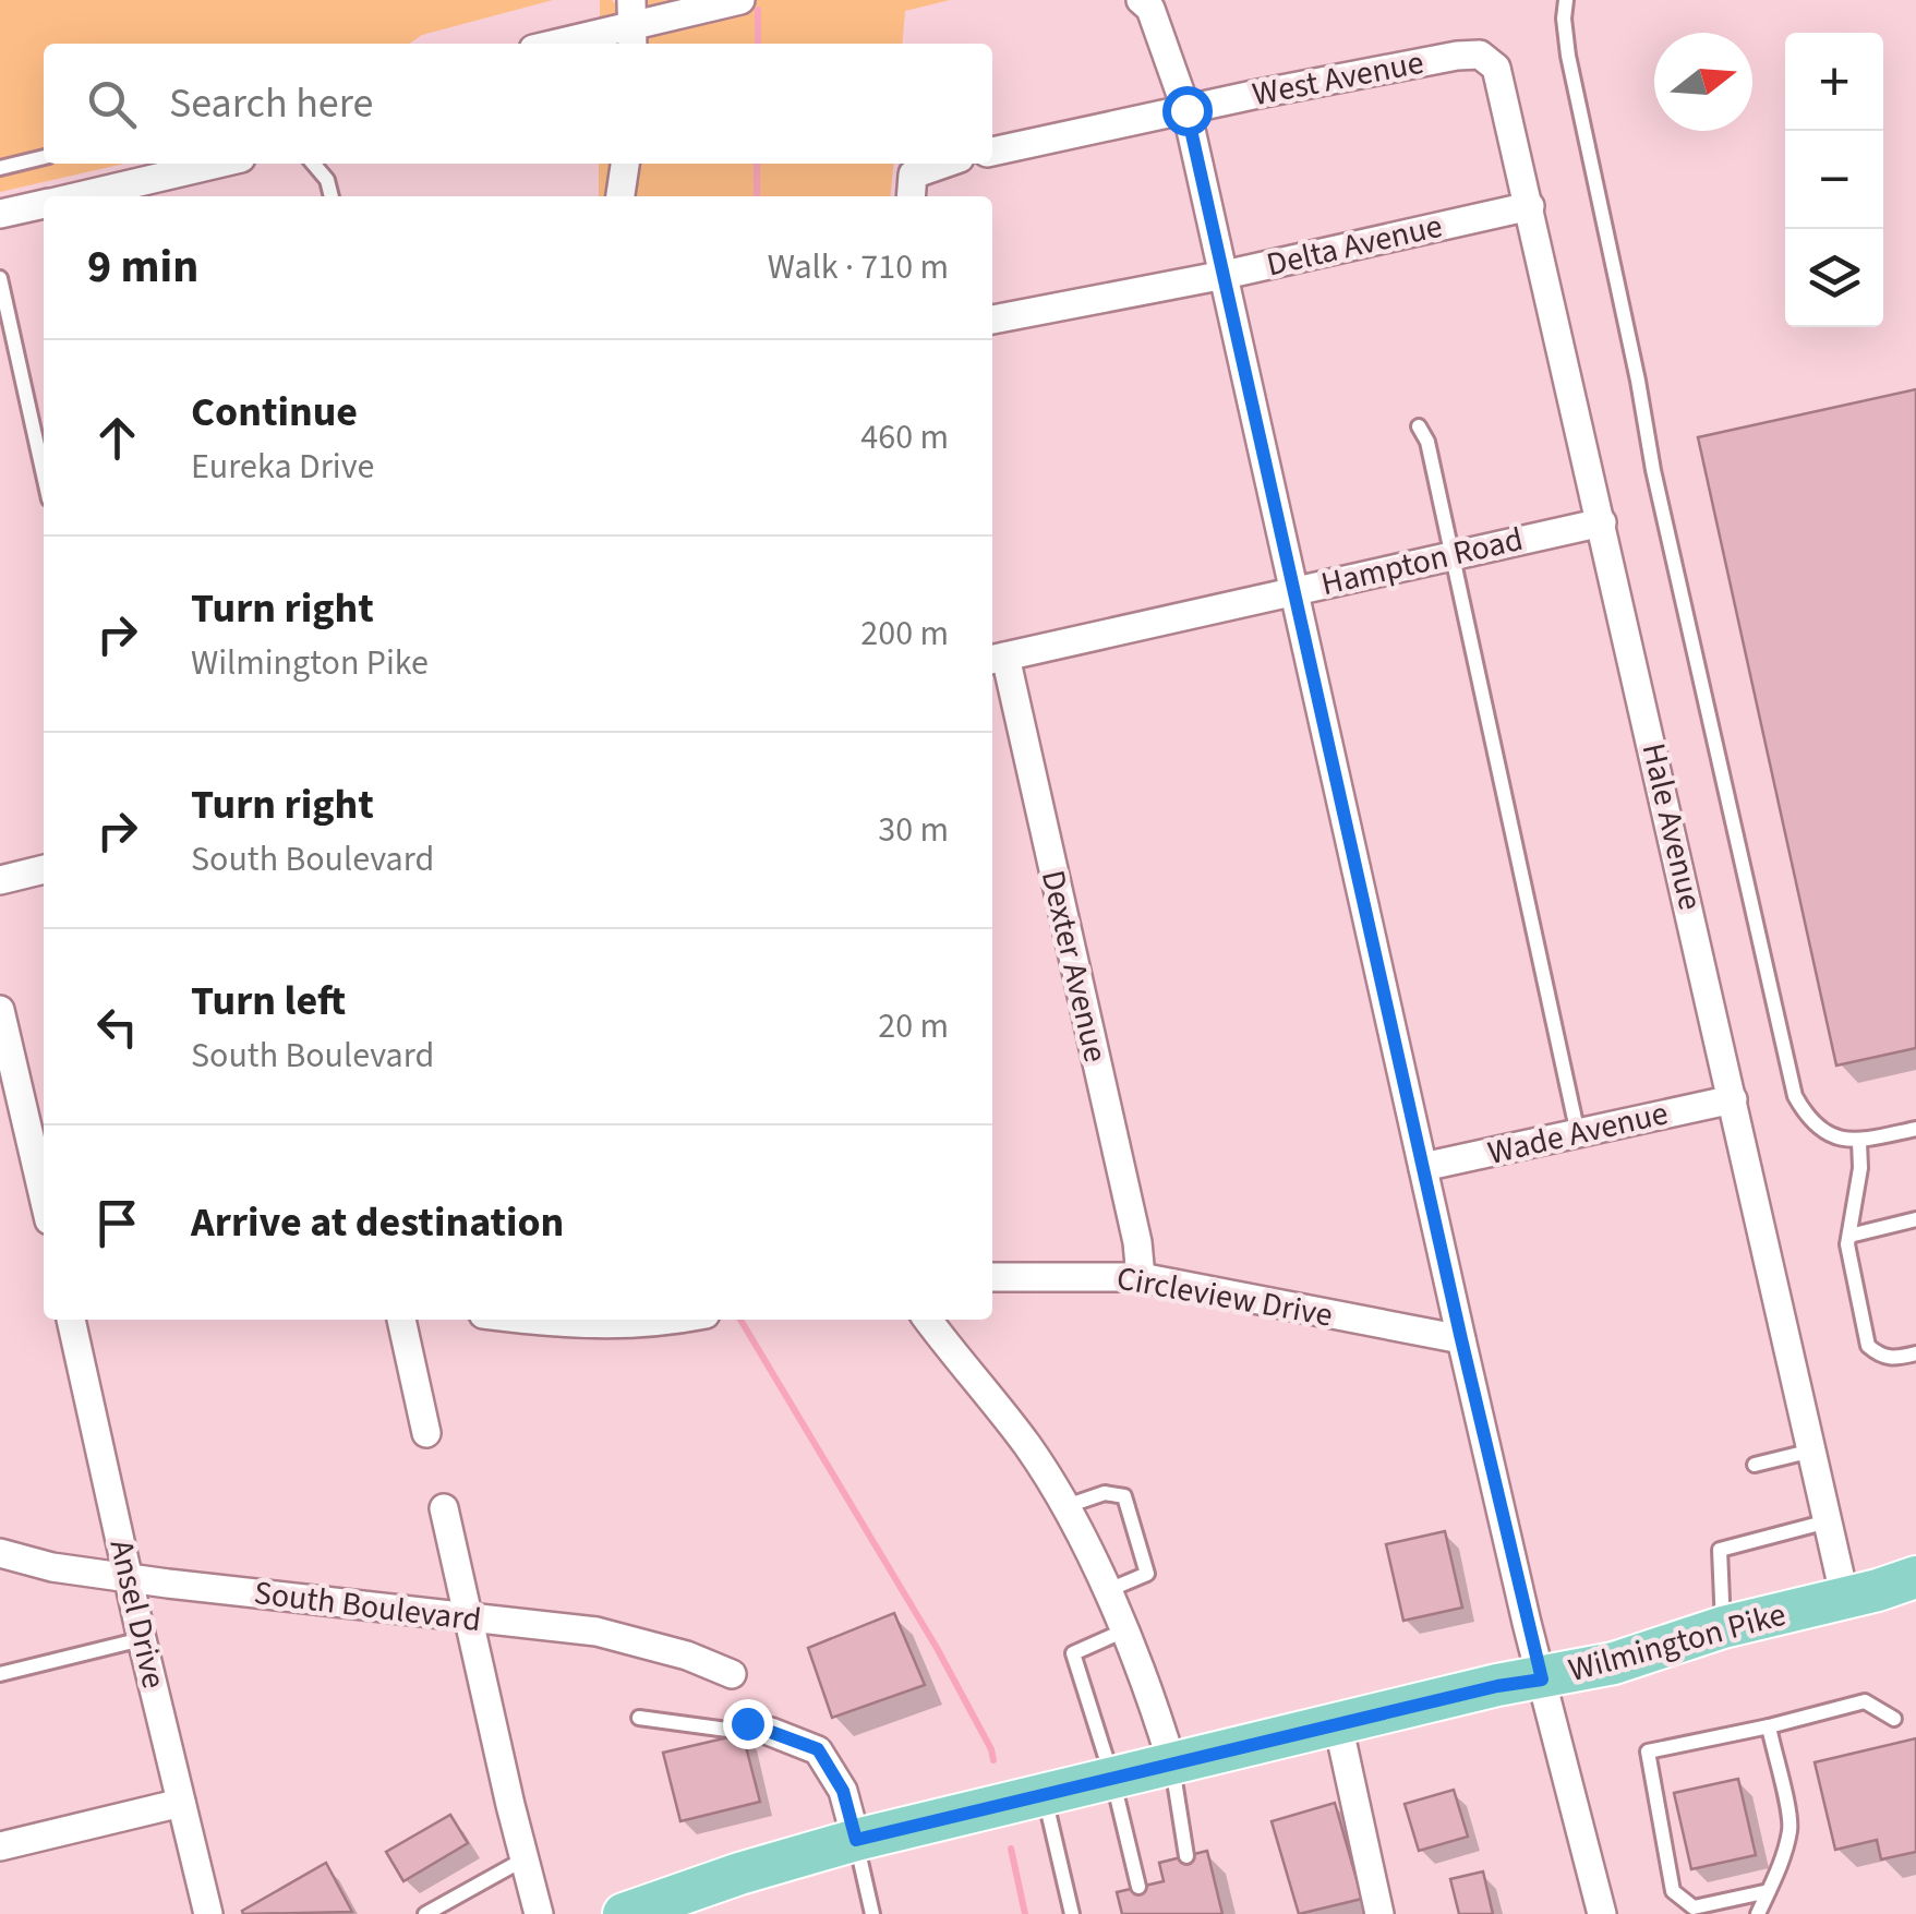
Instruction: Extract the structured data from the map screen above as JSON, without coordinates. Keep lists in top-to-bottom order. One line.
{"streets":{"main road":["Wilmington Pike"],"street":["West Avenue","Delta Avenue","Hampton Road","Hale Avenue","Dexter Avenue","Wade Avenue","Circleview Drive","South Boulevard","Ansel Drive"]},"crossings":[["West Avenue","Hale Avenue"],["Delta Avenue","Hale Avenue"],["Hampton Road","Hale Avenue"],["Hampton Road","Dexter Avenue"],["Hale Avenue","Wade Avenue"],["Hale Avenue","Wilmington Pike"],["Dexter Avenue","Circleview Drive"],["South Boulevard","Ansel Drive"]],"north":"right","page":{"map_buttons":["+","−"],"search":"Search here","heading":["9 min","Walk · 710 m"],"list":[["Continue","Eureka Drive","460 m"],["Turn right","Wilmington Pike","200 m"],["Turn right","South Boulevard","30 m"],["Turn left","South Boulevard","20 m"],"Arrive at destination"]}}
